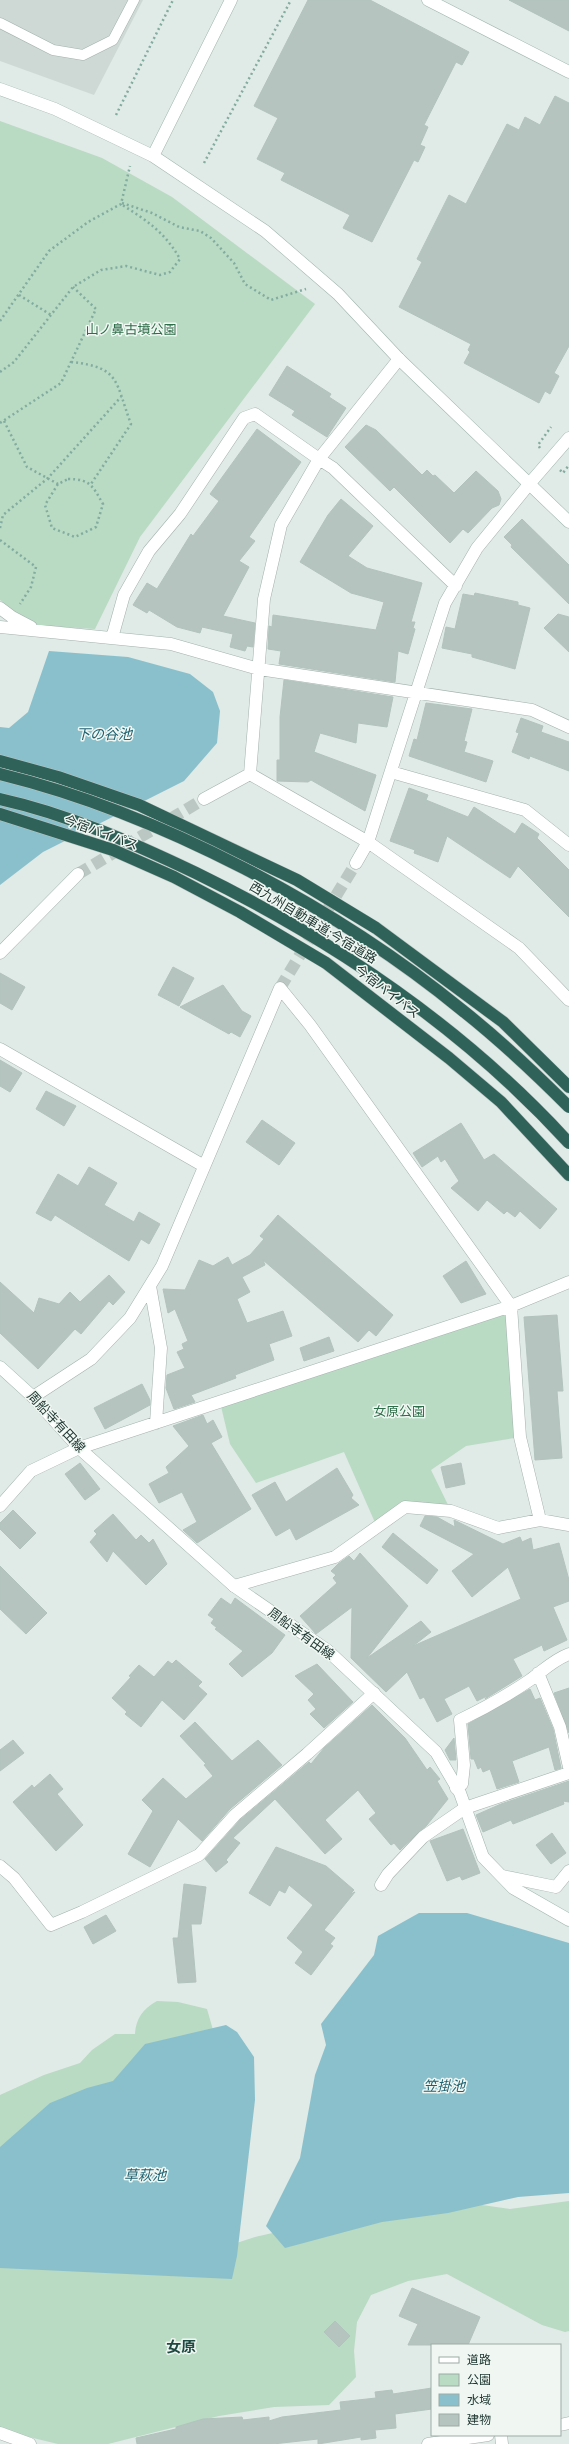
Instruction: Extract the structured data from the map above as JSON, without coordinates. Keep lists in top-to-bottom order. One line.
{"streets":{"highway":["今宿バイパス","西九州自動車道;今宿道路"],"street":["周船寺有田線"]},"districts":["女原"],"water":["下の谷池","笠掛池","草萩池"],"parks":["山ノ鼻古墳公園","女原公園"],"legend":["道路","公園","水域","建物"]}
